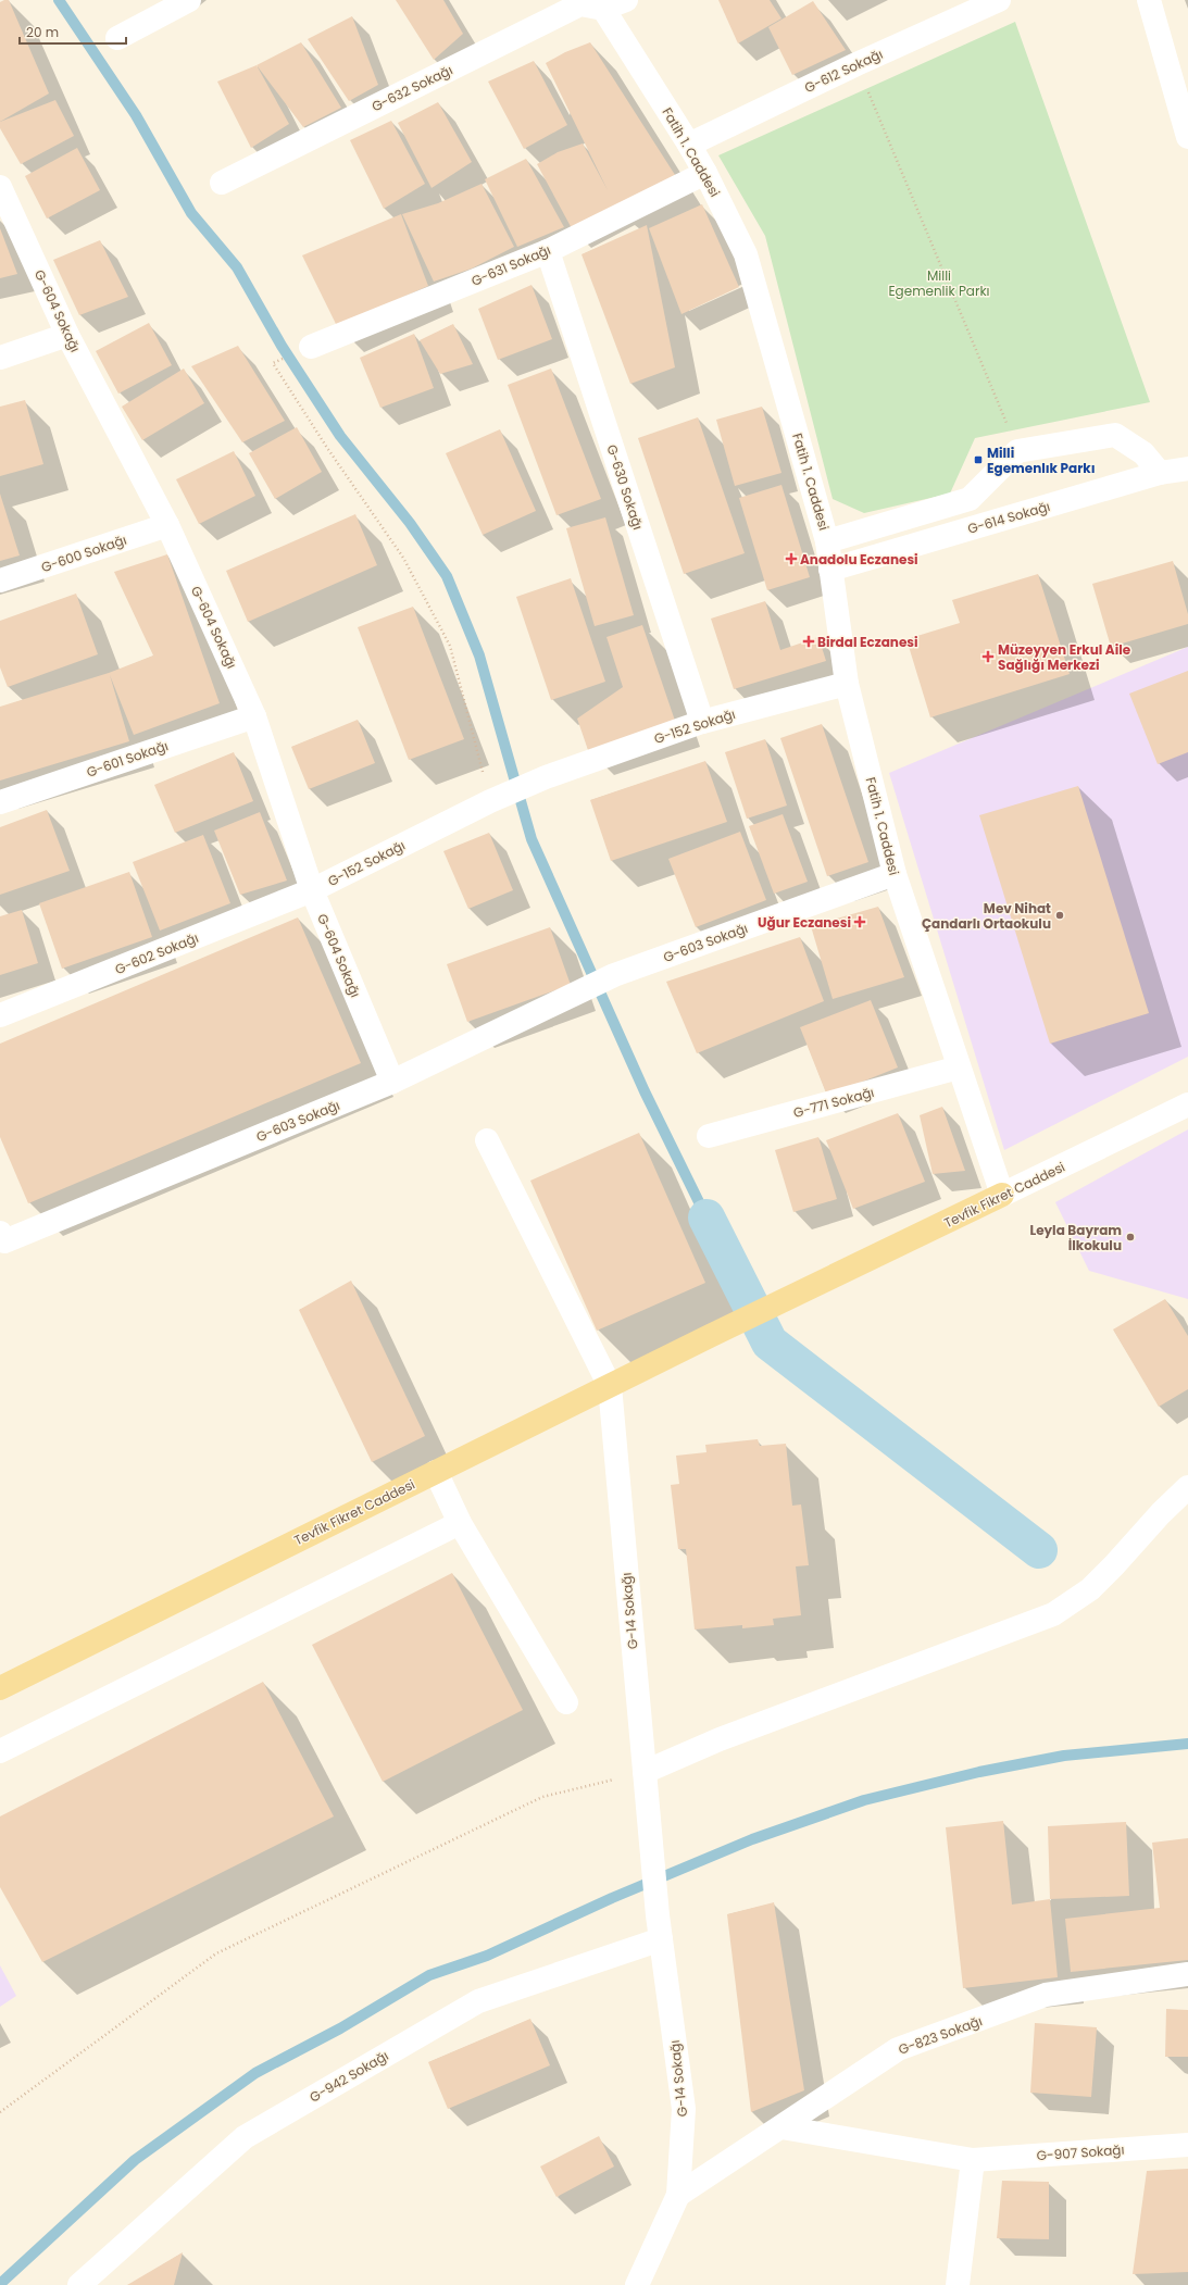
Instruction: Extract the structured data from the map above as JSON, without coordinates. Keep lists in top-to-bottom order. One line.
{"streets":{"main road":["Tevfik Fikret Caddesi"],"street":["G-612 Sokağı","G-632 Sokağı","Fatih 1. Caddesi","G-631 Sokağı","G-604 Sokağı","G-630 Sokağı","G-614 Sokağı","G-600 Sokağı","G-152 Sokağı","G-601 Sokağı","G-603 Sokağı","G-602 Sokağı","G-771 Sokağı","G-14 Sokağı","G-823 Sokağı","G-942 Sokağı","G-907 Sokağı"]},"crossings":[["G-612 Sokağı","Fatih 1. Caddesi"],["G-632 Sokağı","Fatih 1. Caddesi"],["Fatih 1. Caddesi","G-631 Sokağı"],["Fatih 1. Caddesi","G-614 Sokağı"],["Fatih 1. Caddesi","G-152 Sokağı"],["Fatih 1. Caddesi","G-603 Sokağı"],["Fatih 1. Caddesi","G-771 Sokağı"],["Fatih 1. Caddesi","Tevfik Fikret Caddesi"],["G-631 Sokağı","G-630 Sokağı"],["G-604 Sokağı","G-600 Sokağı"],["G-604 Sokağı","G-152 Sokağı"],["G-604 Sokağı","G-601 Sokağı"],["G-604 Sokağı","G-603 Sokağı"],["G-604 Sokağı","G-602 Sokağı"],["G-630 Sokağı","G-152 Sokağı"],["G-152 Sokağı","G-602 Sokağı"],["Tevfik Fikret Caddesi","G-14 Sokağı"],["G-14 Sokağı","G-823 Sokağı"],["G-14 Sokağı","G-942 Sokağı"],["G-823 Sokağı","G-907 Sokağı"]],"parks":["Milli Egemenlik Parkı"],"places":{"transit":["Milli Egemenlık Parkı"],"health":["Anadolu Eczanesi","Birdal Eczanesi","Müzeyyen Erkul Aile Sağlığı Merkezi","Uğur Eczanesi"],"other":["Mev Nihat Çandarlı Ortaokulu","Leyla Bayram İlkokulu"]},"scale_bar":"20 m"}
